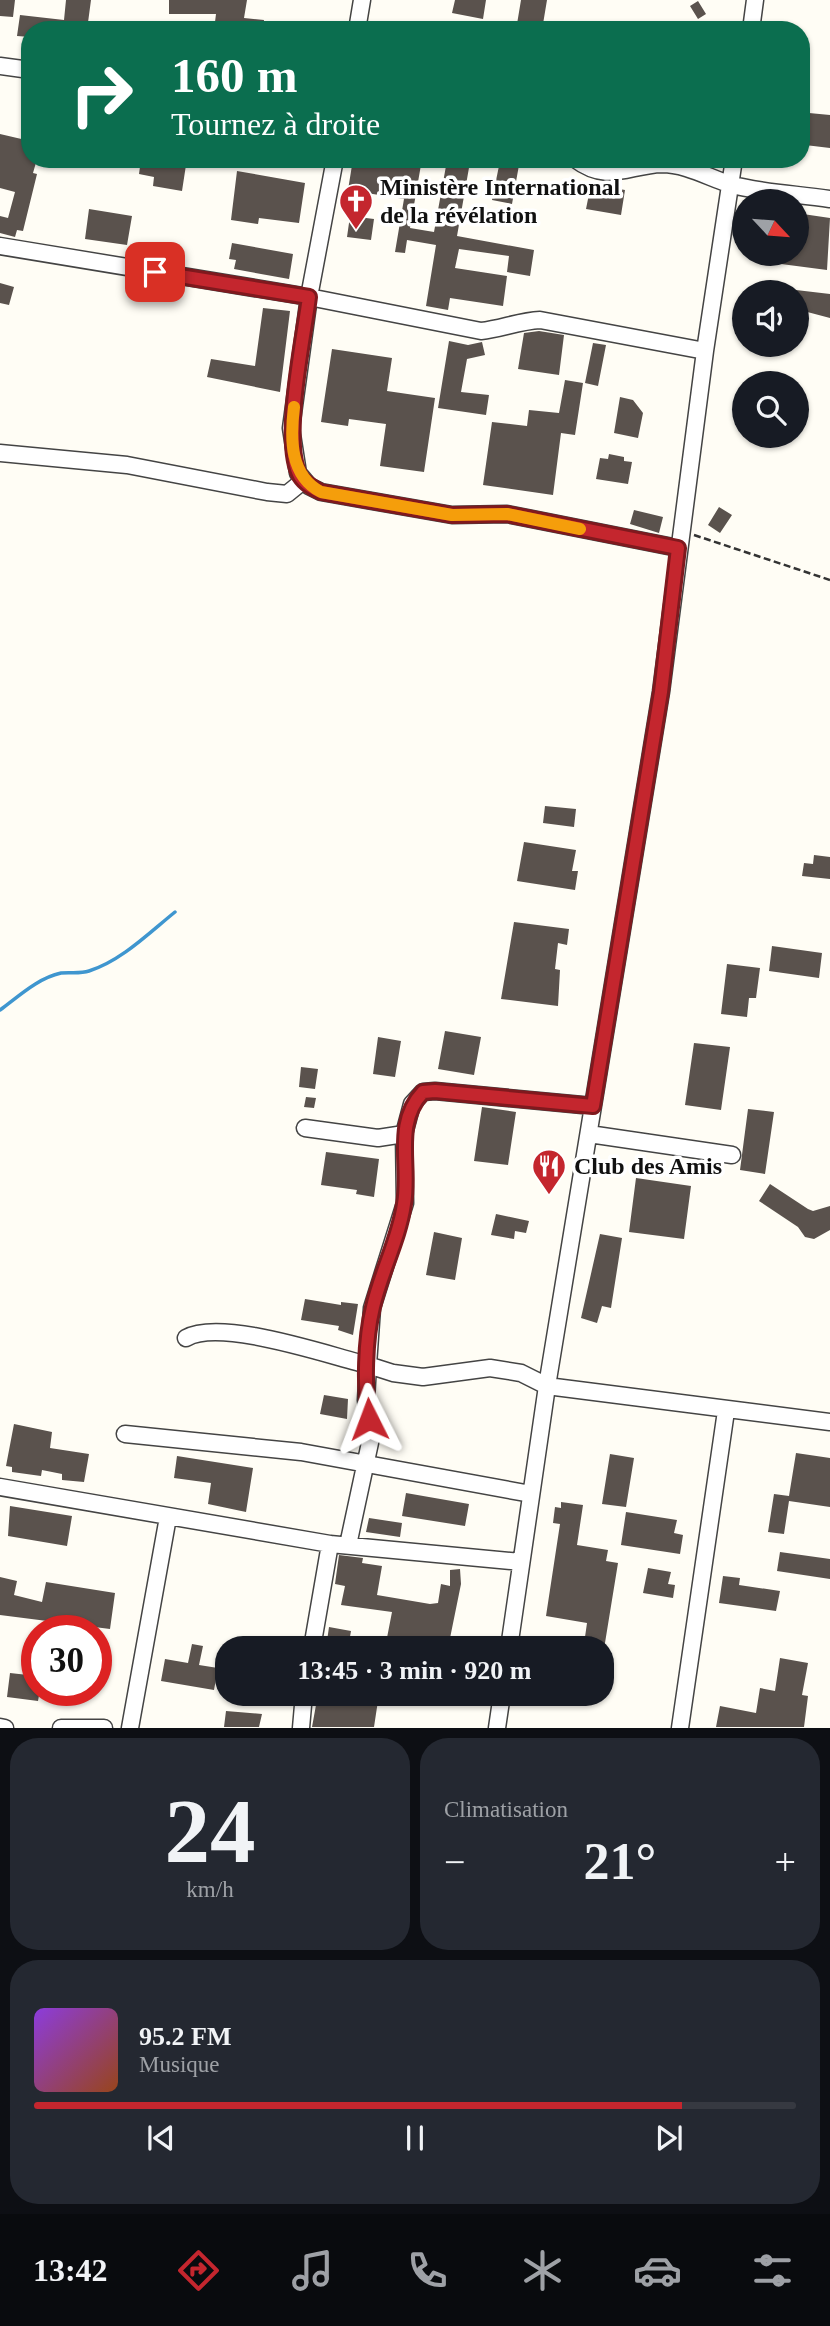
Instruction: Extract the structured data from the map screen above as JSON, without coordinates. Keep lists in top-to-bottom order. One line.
{"places":{"church":["Ministère International de la révélation"],"restaurant":["Club des Amis"]},"north":"bottom right","page":{"turn":["160 m","Tournez à droite"],"limit":"30","trip":"13:45 · 3 min · 920 m","tile":[["24","km/h"],"Climatisation"],"heat":["−","21°","+"],"song":["95.2 FM","Musique"],"tabs":"13:42"}}
